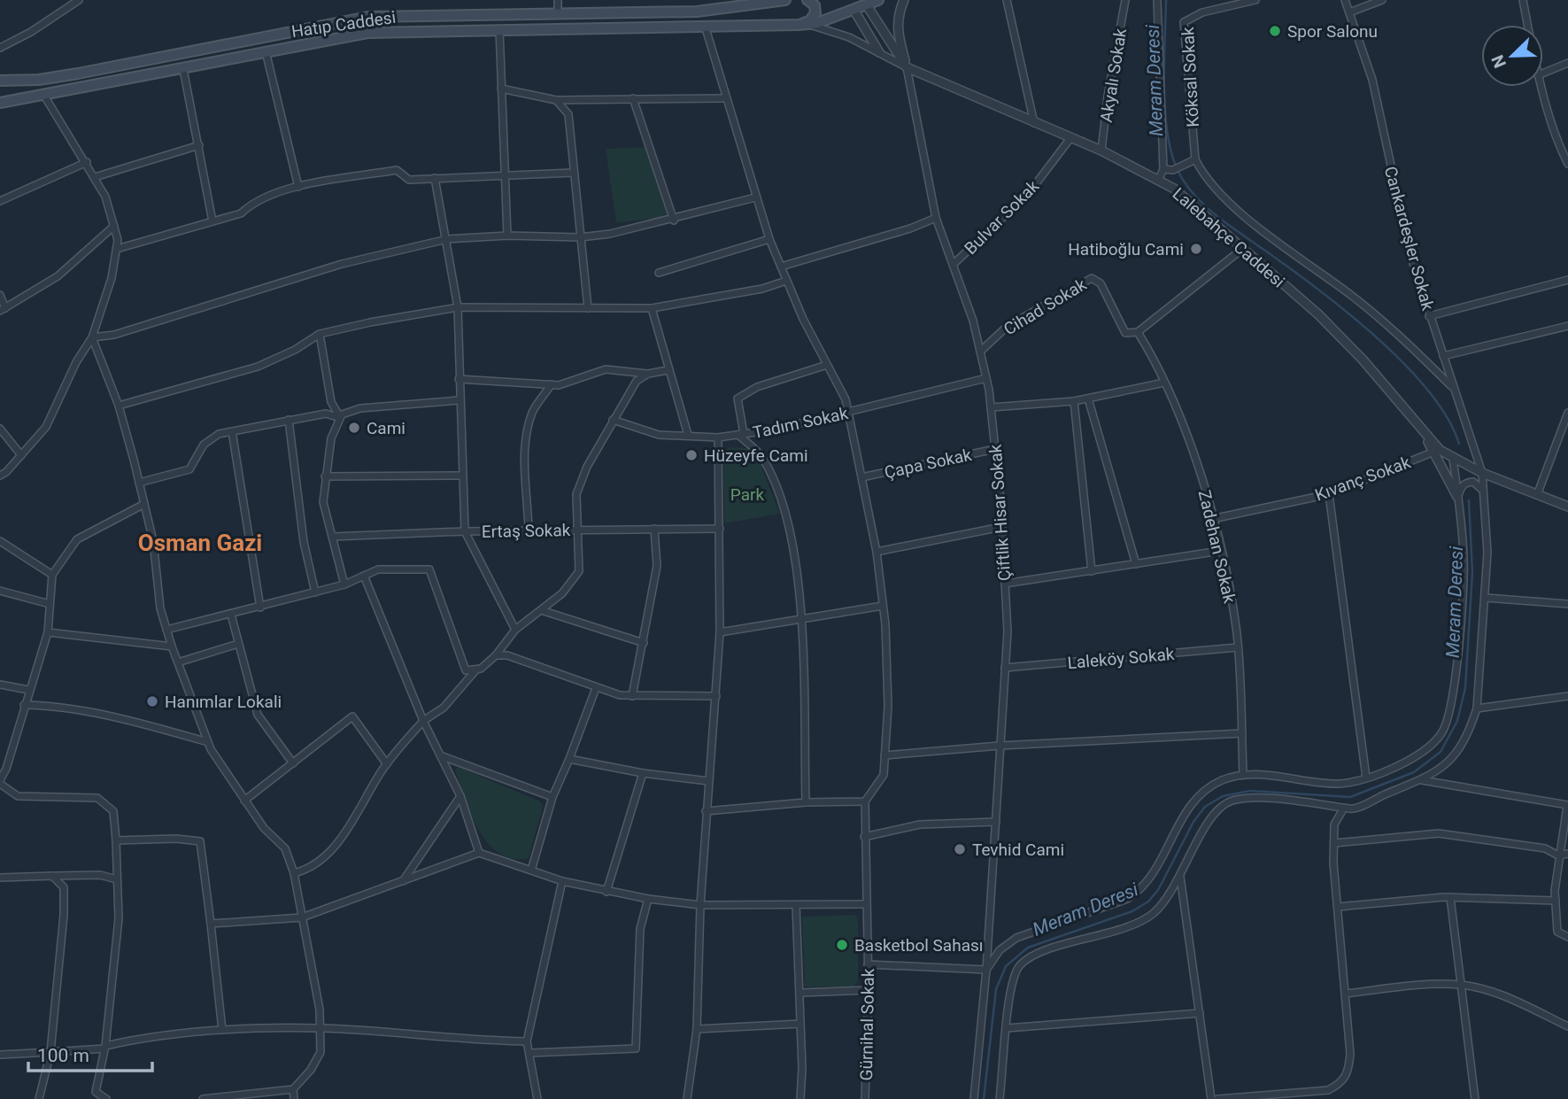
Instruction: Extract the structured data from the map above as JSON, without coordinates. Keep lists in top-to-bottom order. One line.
{"streets":{"main road":["Hatıp Caddesi"],"street":["Akyalı Sokak","Köksal Sokak","Bulvar Sokak","Lalebahçe Caddesi","Cankardeşler Sokak","Cihad Sokak","Tadım Sokak","Çapa Sokak","Kıvanç Sokak","Çiftlik Hisar Sokak","Ertaş Sokak","Zadehan Sokak","Laleköy Sokak","Gürnihal Sokak"]},"crossings":[["Akyalı Sokak","Lalebahçe Caddesi"],["Bulvar Sokak","Lalebahçe Caddesi"],["Bulvar Sokak","Çiftlik Hisar Sokak"],["Lalebahçe Caddesi","Cankardeşler Sokak"],["Lalebahçe Caddesi","Kıvanç Sokak"],["Lalebahçe Caddesi","Çiftlik Hisar Sokak"],["Cihad Sokak","Çiftlik Hisar Sokak"],["Cihad Sokak","Zadehan Sokak"],["Tadım Sokak","Çiftlik Hisar Sokak"],["Çapa Sokak","Çiftlik Hisar Sokak"],["Kıvanç Sokak","Zadehan Sokak"],["Çiftlik Hisar Sokak","Laleköy Sokak"],["Zadehan Sokak","Laleköy Sokak"]],"districts":["Osman Gazi"],"water":["Meram Deresi"],"parks":["Park"],"places":["Spor Salonu","Hatiboğlu Cami","Cami","Hüzeyfe Cami","Hanımlar Lokali","Tevhid Cami","Basketbol Sahası"],"scale_bar":"100 m","north":"bottom left"}
